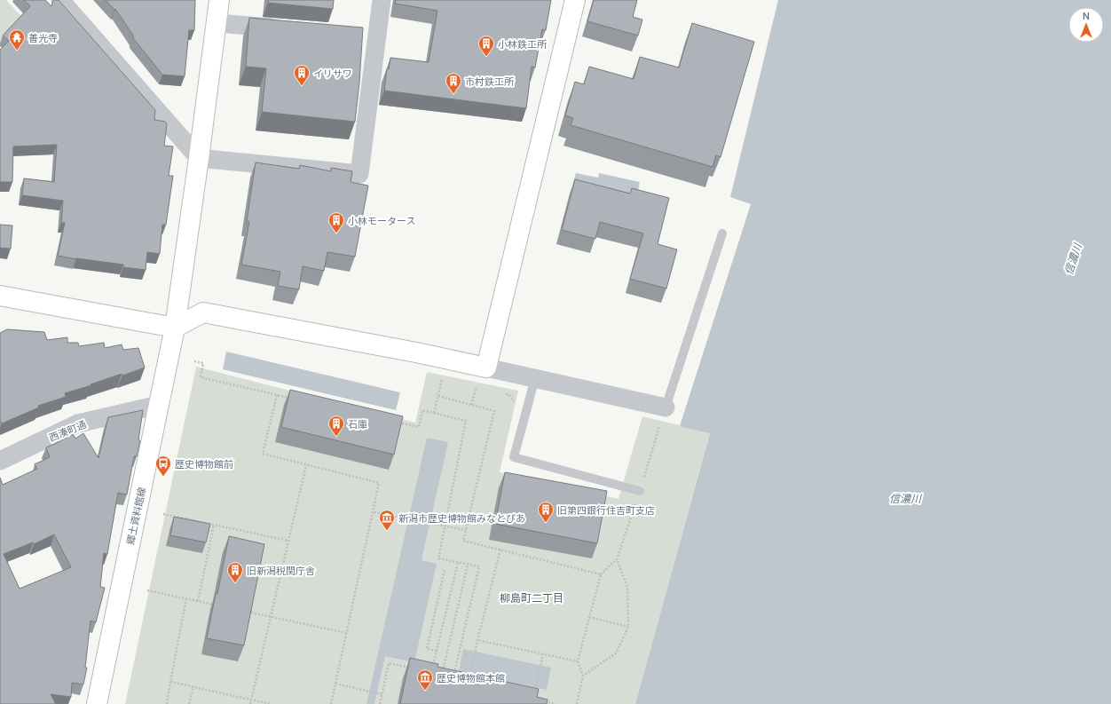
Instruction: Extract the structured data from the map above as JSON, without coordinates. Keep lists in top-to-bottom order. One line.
{"streets":{"street":["西湊町通","郷土資料館線"]},"crossings":[["西湊町通","郷土資料館線"]],"districts":["柳島町二丁目"],"water":["信濃川"],"places":{"temple":["善光寺"],"building":["小林鉄工所","イリサワ","市村鉄工所","小林モータース","石庫","旧第四銀行住吉町支店","旧新潟税関庁舎"],"bus stop":["歴史博物館前"],"museum":["新潟市歴史博物館みなとぴあ","歴史博物館本館"]},"north":"top"}
